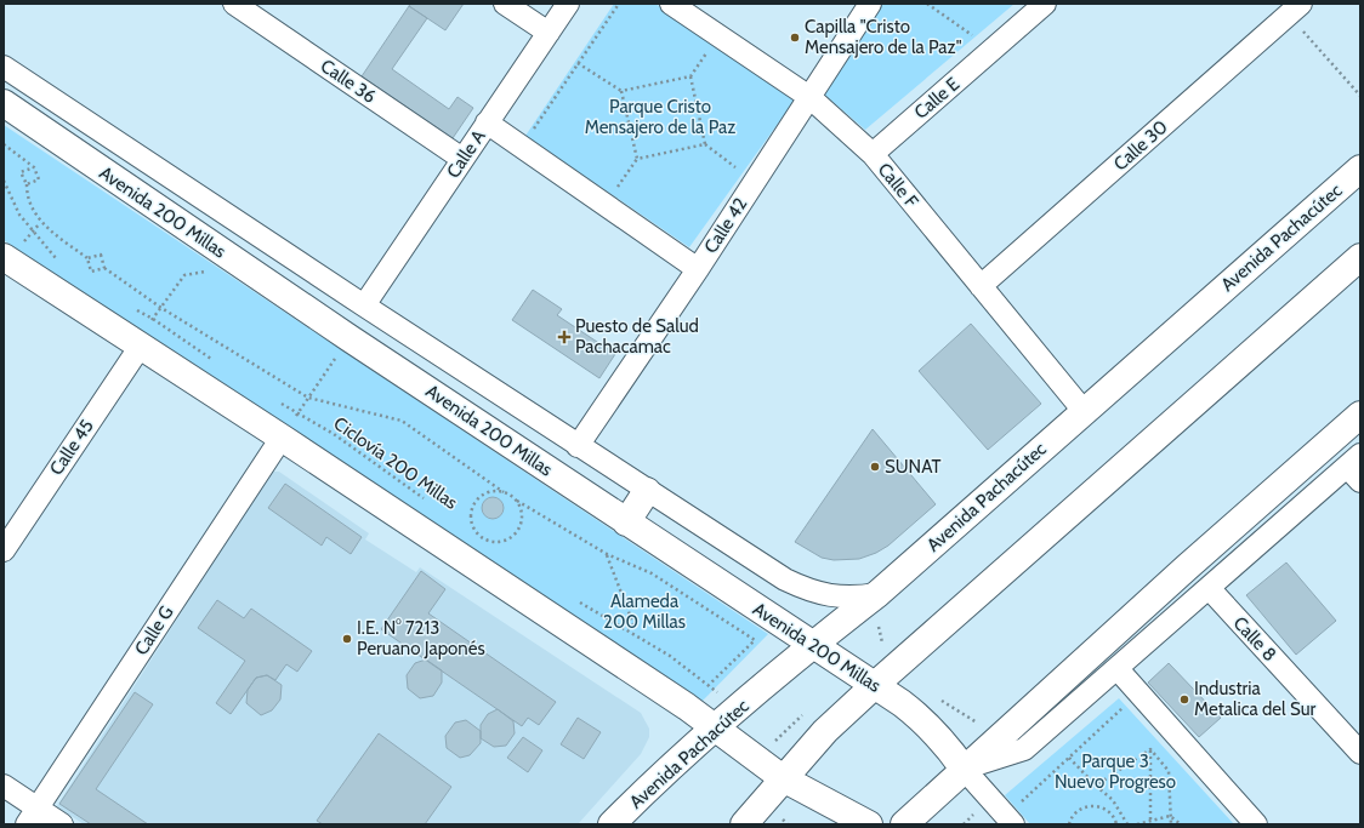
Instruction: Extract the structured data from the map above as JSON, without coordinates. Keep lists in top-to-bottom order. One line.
{"streets":{"main road":["Avenida 200 Millas","Avenida Pachacútec"],"street":["Calle 36","Calle E","Calle 30","Calle A","Calle F","Calle 42","Calle 45","Calle G","Calle 8"],"path":["Ciclovía 200 Millas"]},"crossings":[["Calle 36","Calle A"],["Calle E","Calle F"],["Calle 30","Calle F"],["Calle A","Avenida 200 Millas"],["Calle F","Calle 42"],["Calle F","Avenida Pachacútec"],["Avenida 200 Millas","Calle 42"],["Avenida 200 Millas","Avenida Pachacútec"]],"parks":["Parque Cristo Mensajero de la Paz","Alameda 200 Millas","Parque 3 Nuevo Progreso"],"places":{"other":["Capilla \"Cristo Mensajero de la Paz\"","SUNAT","I.E. N° 7213 Peruano Japonés","Industria Metalica del Sur"],"health":["Puesto de Salud Pachacamac"]}}
